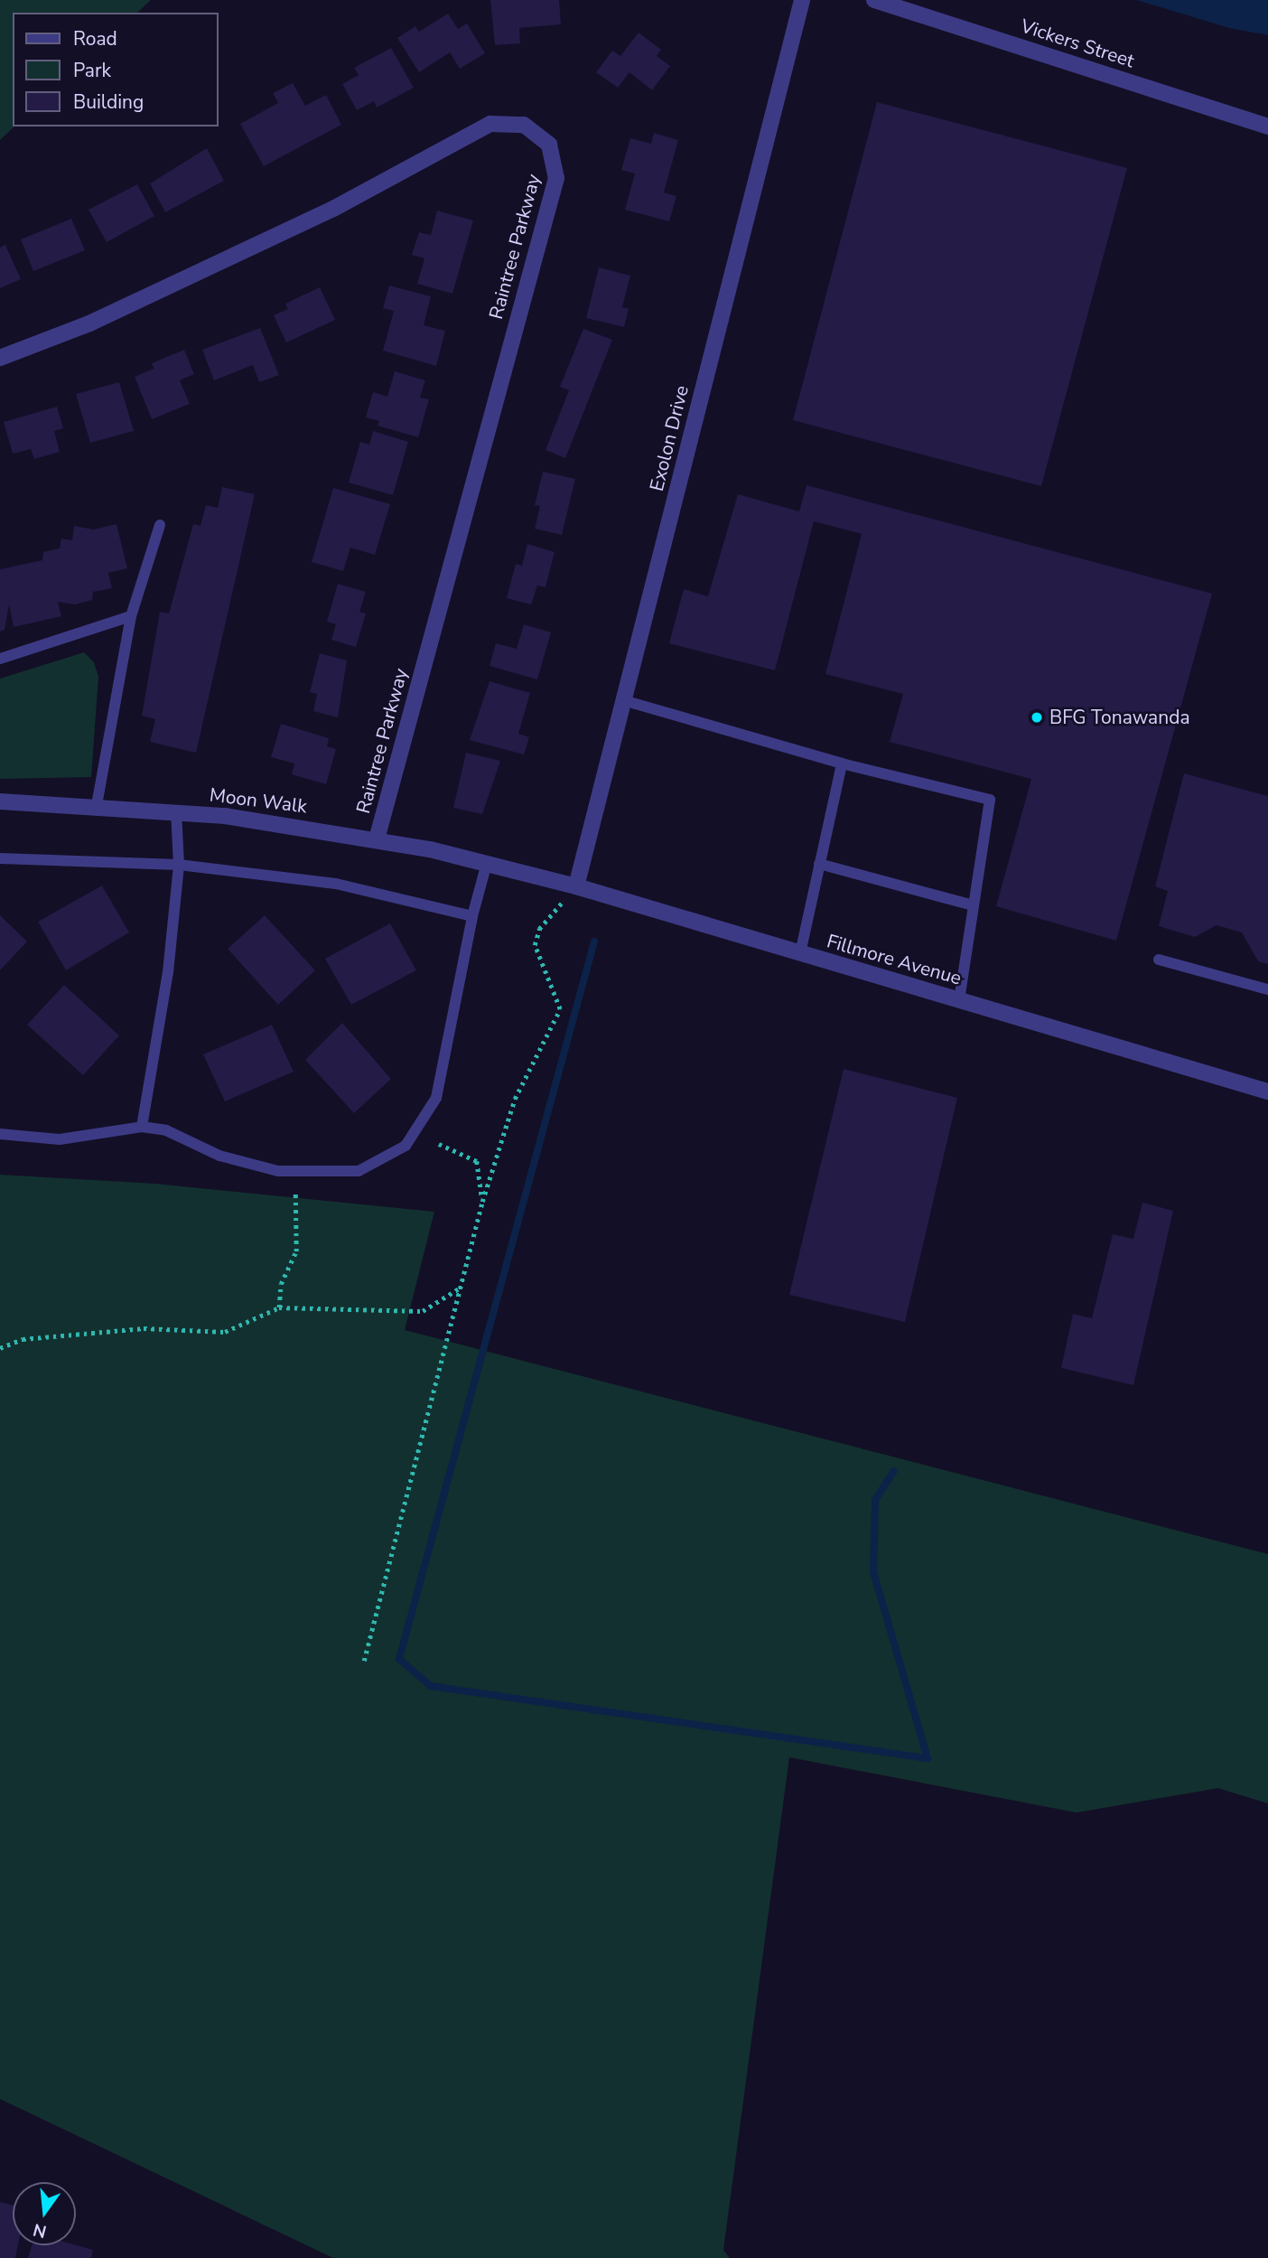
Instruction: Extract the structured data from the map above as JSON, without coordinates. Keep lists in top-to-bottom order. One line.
{"streets":{"street":["Vickers Street","Raintree Parkway","Exolon Drive","Moon Walk","Fillmore Avenue"]},"crossings":[["Raintree Parkway","Moon Walk"],["Exolon Drive","Fillmore Avenue"],["Moon Walk","Fillmore Avenue"]],"places":["BFG Tonawanda"],"legend":["Road","Park","Building"],"north":"bottom"}
